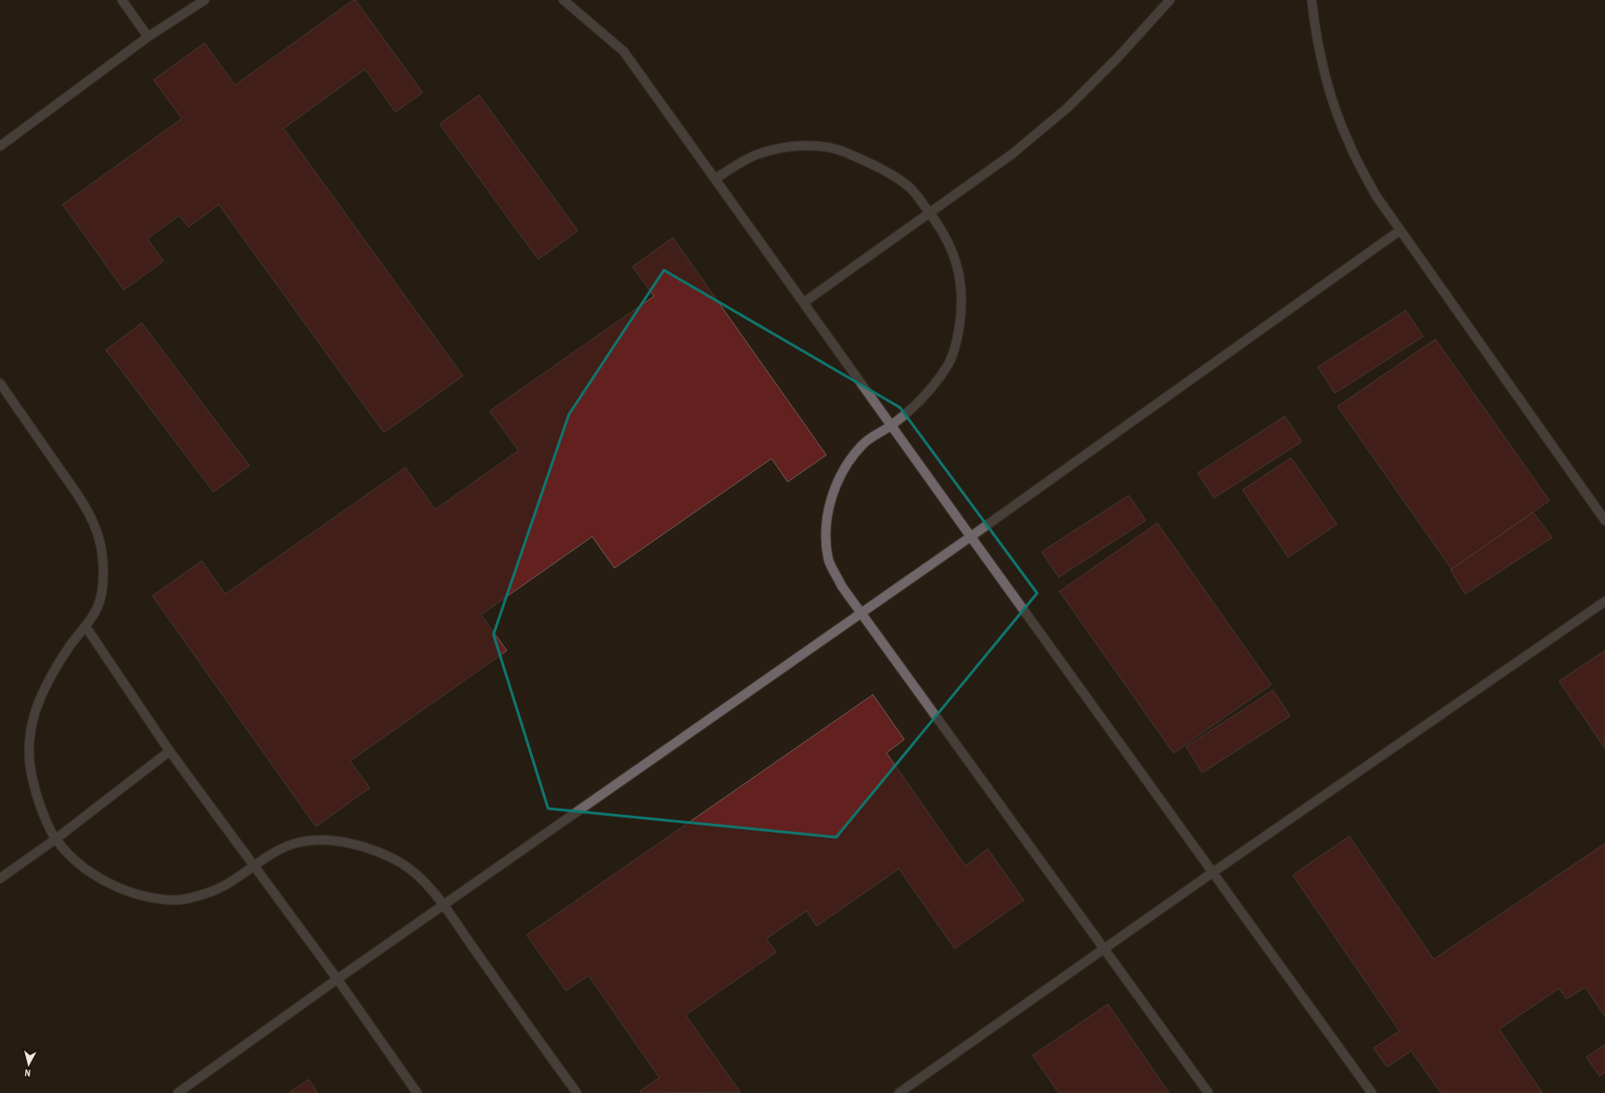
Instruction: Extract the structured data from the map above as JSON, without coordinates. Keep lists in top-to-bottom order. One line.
{"north":"bottom"}
